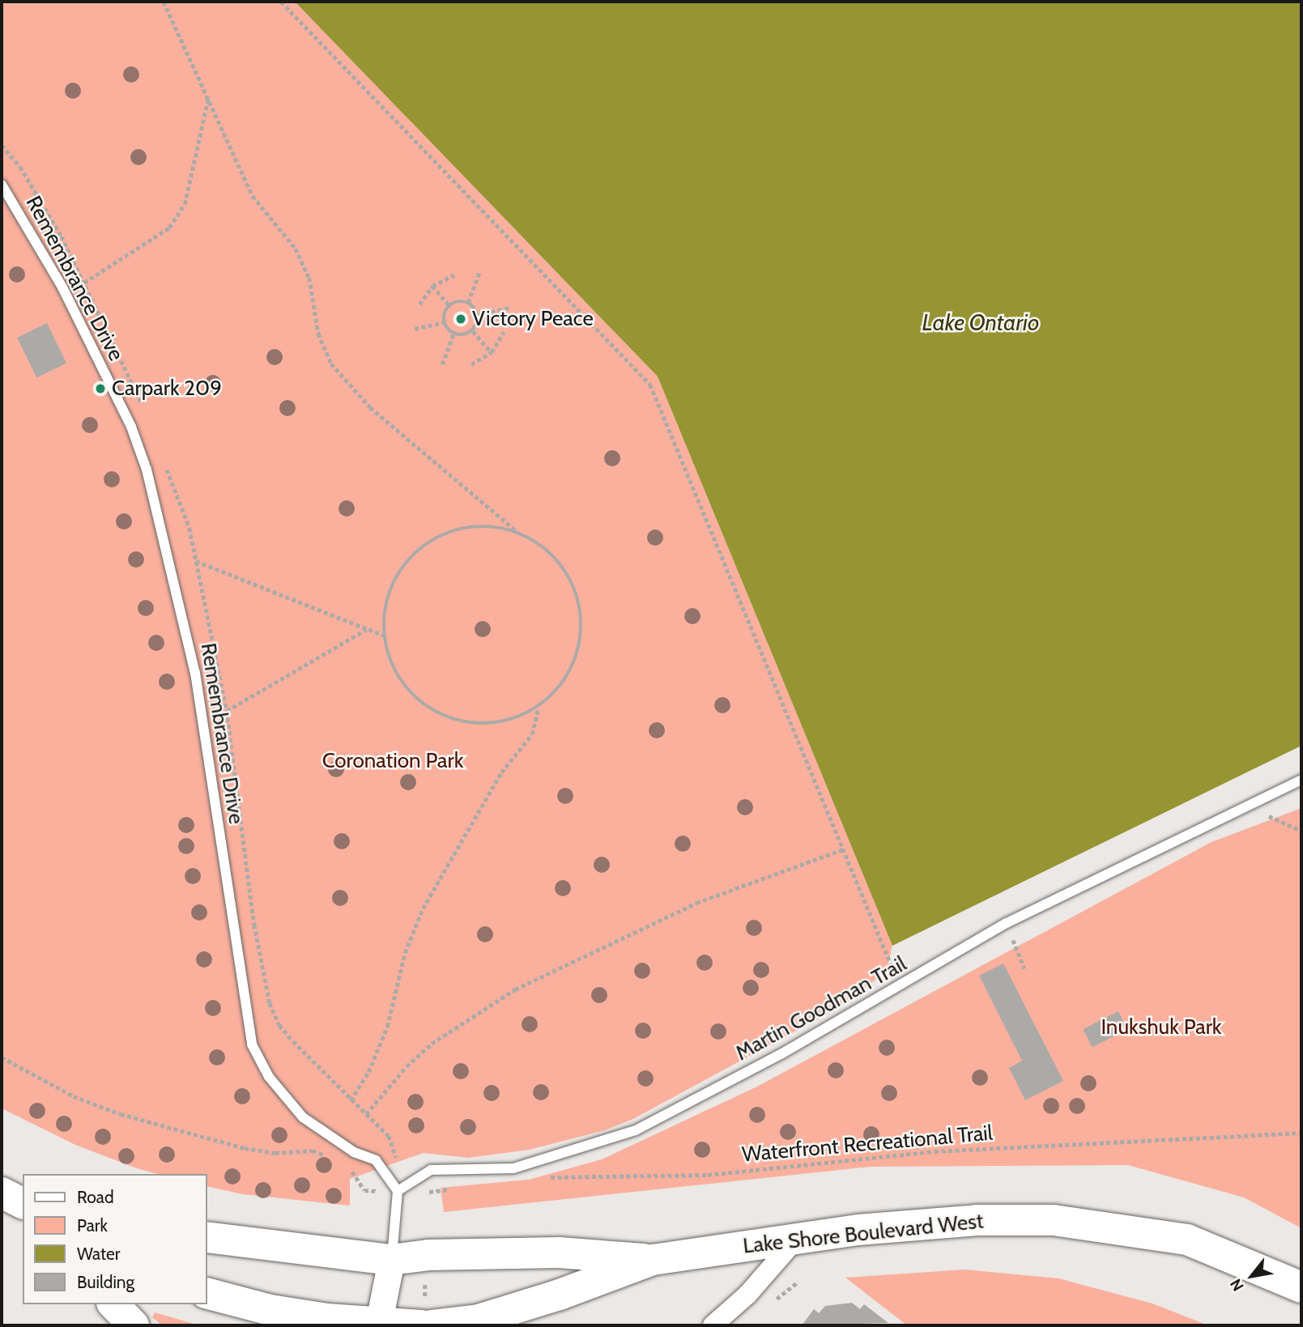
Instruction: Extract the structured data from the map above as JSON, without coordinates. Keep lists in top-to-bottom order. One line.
{"streets":{"highway":["Lake Shore Boulevard West"],"lane":["Remembrance Drive","Martin Goodman Trail"],"path":["Waterfront Recreational Trail"]},"crossings":[["Remembrance Drive","Martin Goodman Trail"]],"water":["Lake Ontario"],"parks":["Coronation Park","Inukshuk Park"],"places":["Victory Peace","Carpark 209"],"legend":["Road","Park","Water","Building"],"north":"bottom left"}
